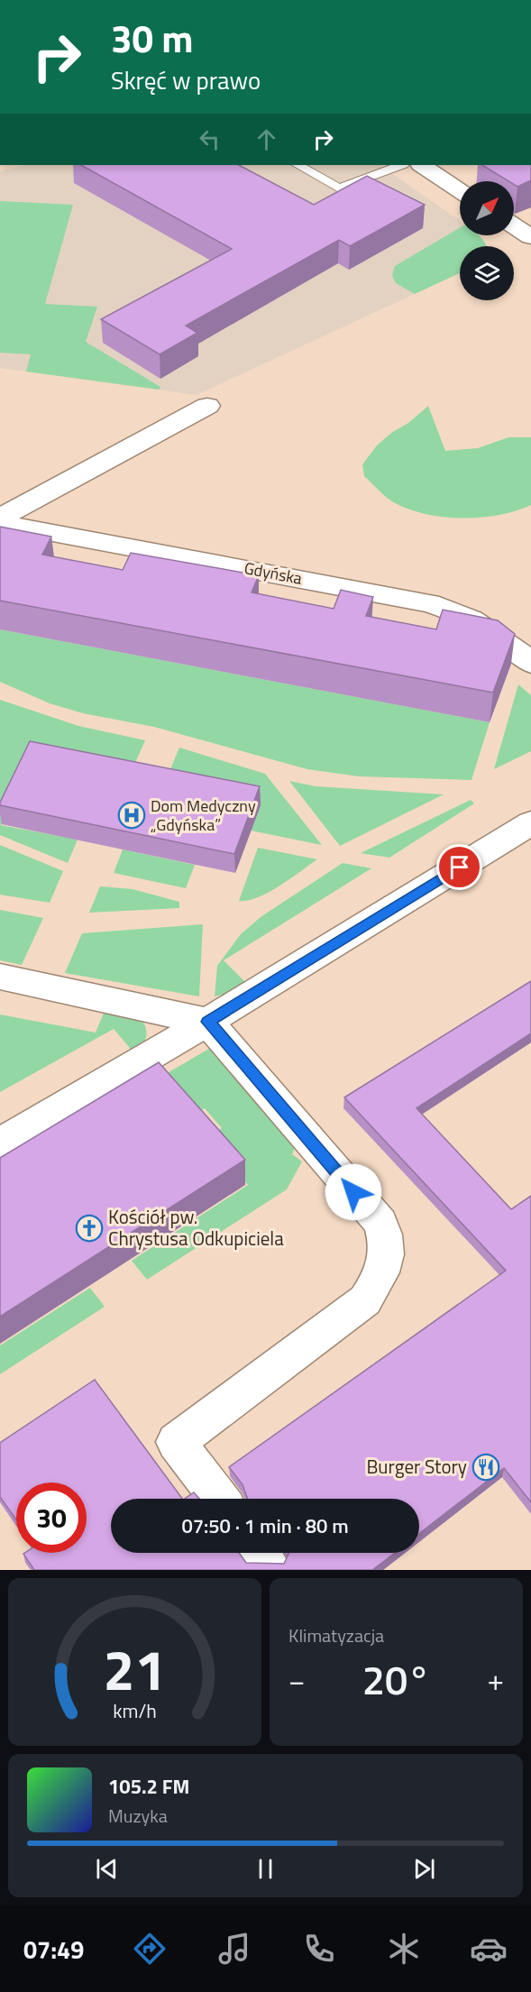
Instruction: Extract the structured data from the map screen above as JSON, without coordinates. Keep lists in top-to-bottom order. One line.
{"streets":{"street":["Gdyńska"]},"places":{"hospital":["Dom Medyczny „Gdyńska”"],"church":["Kościół pw. Chrystusa Odkupiciela"],"restaurant":["Burger Story"]},"north":"top right","page":{"turn":["30 m","Skręć w prawo"],"limit":"30","trip":"07:50 · 1 min · 80 m","tile":"Klimatyzacja","heat":["−","20°","+"],"song":["105.2 FM","Muzyka"],"tabs":"07:49","gauge":["21","km/h"]}}
